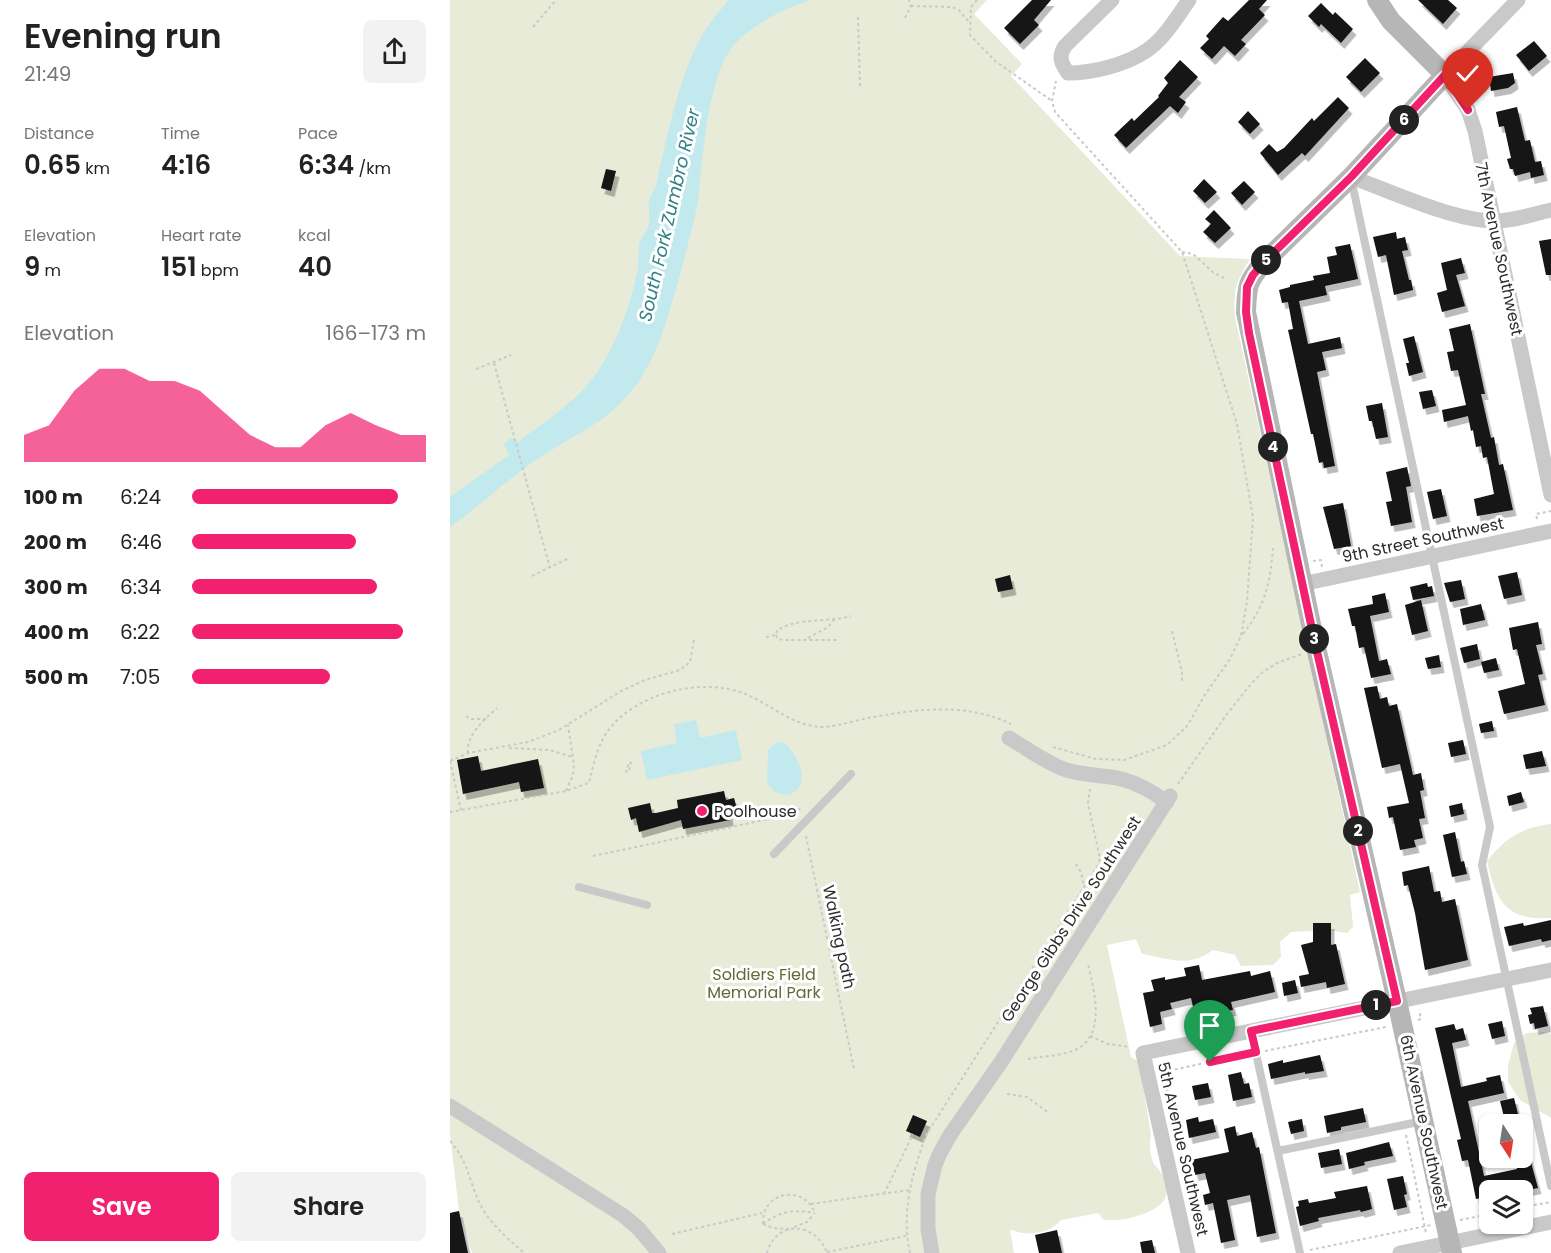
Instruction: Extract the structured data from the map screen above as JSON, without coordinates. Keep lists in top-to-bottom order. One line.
{"streets":{"street":["7th Avenue Southwest","9th Street Southwest","George Gibbs Drive Southwest","6th Avenue Southwest","5th Avenue Southwest"],"path":["Walking path"]},"crossings":[["9th Street Southwest","6th Avenue Southwest"]],"water":["South Fork Zumbro River"],"parks":["Soldiers Field Memorial Park"],"places":["Poolhouse"],"north":"bottom","page":{"heading":["Evening run","21:49"],"stats":[["Distance","0.65 km"],["Time","4:16"],["Pace","6:34 /km"],["Elevation","9 m"],["Heart rate","151 bpm"],["kcal","40"]],"pins":["6","5","4","3","2","1"],"chart":["Elevation","166–173 m"],"list":[{"name":"100 m","note":"6:24"},{"name":"200 m","note":"6:46"},{"name":"300 m","note":"6:34"},{"name":"400 m","note":"6:22"},{"name":"500 m","note":"7:05"}],"buttons":["Save","Share"]}}
